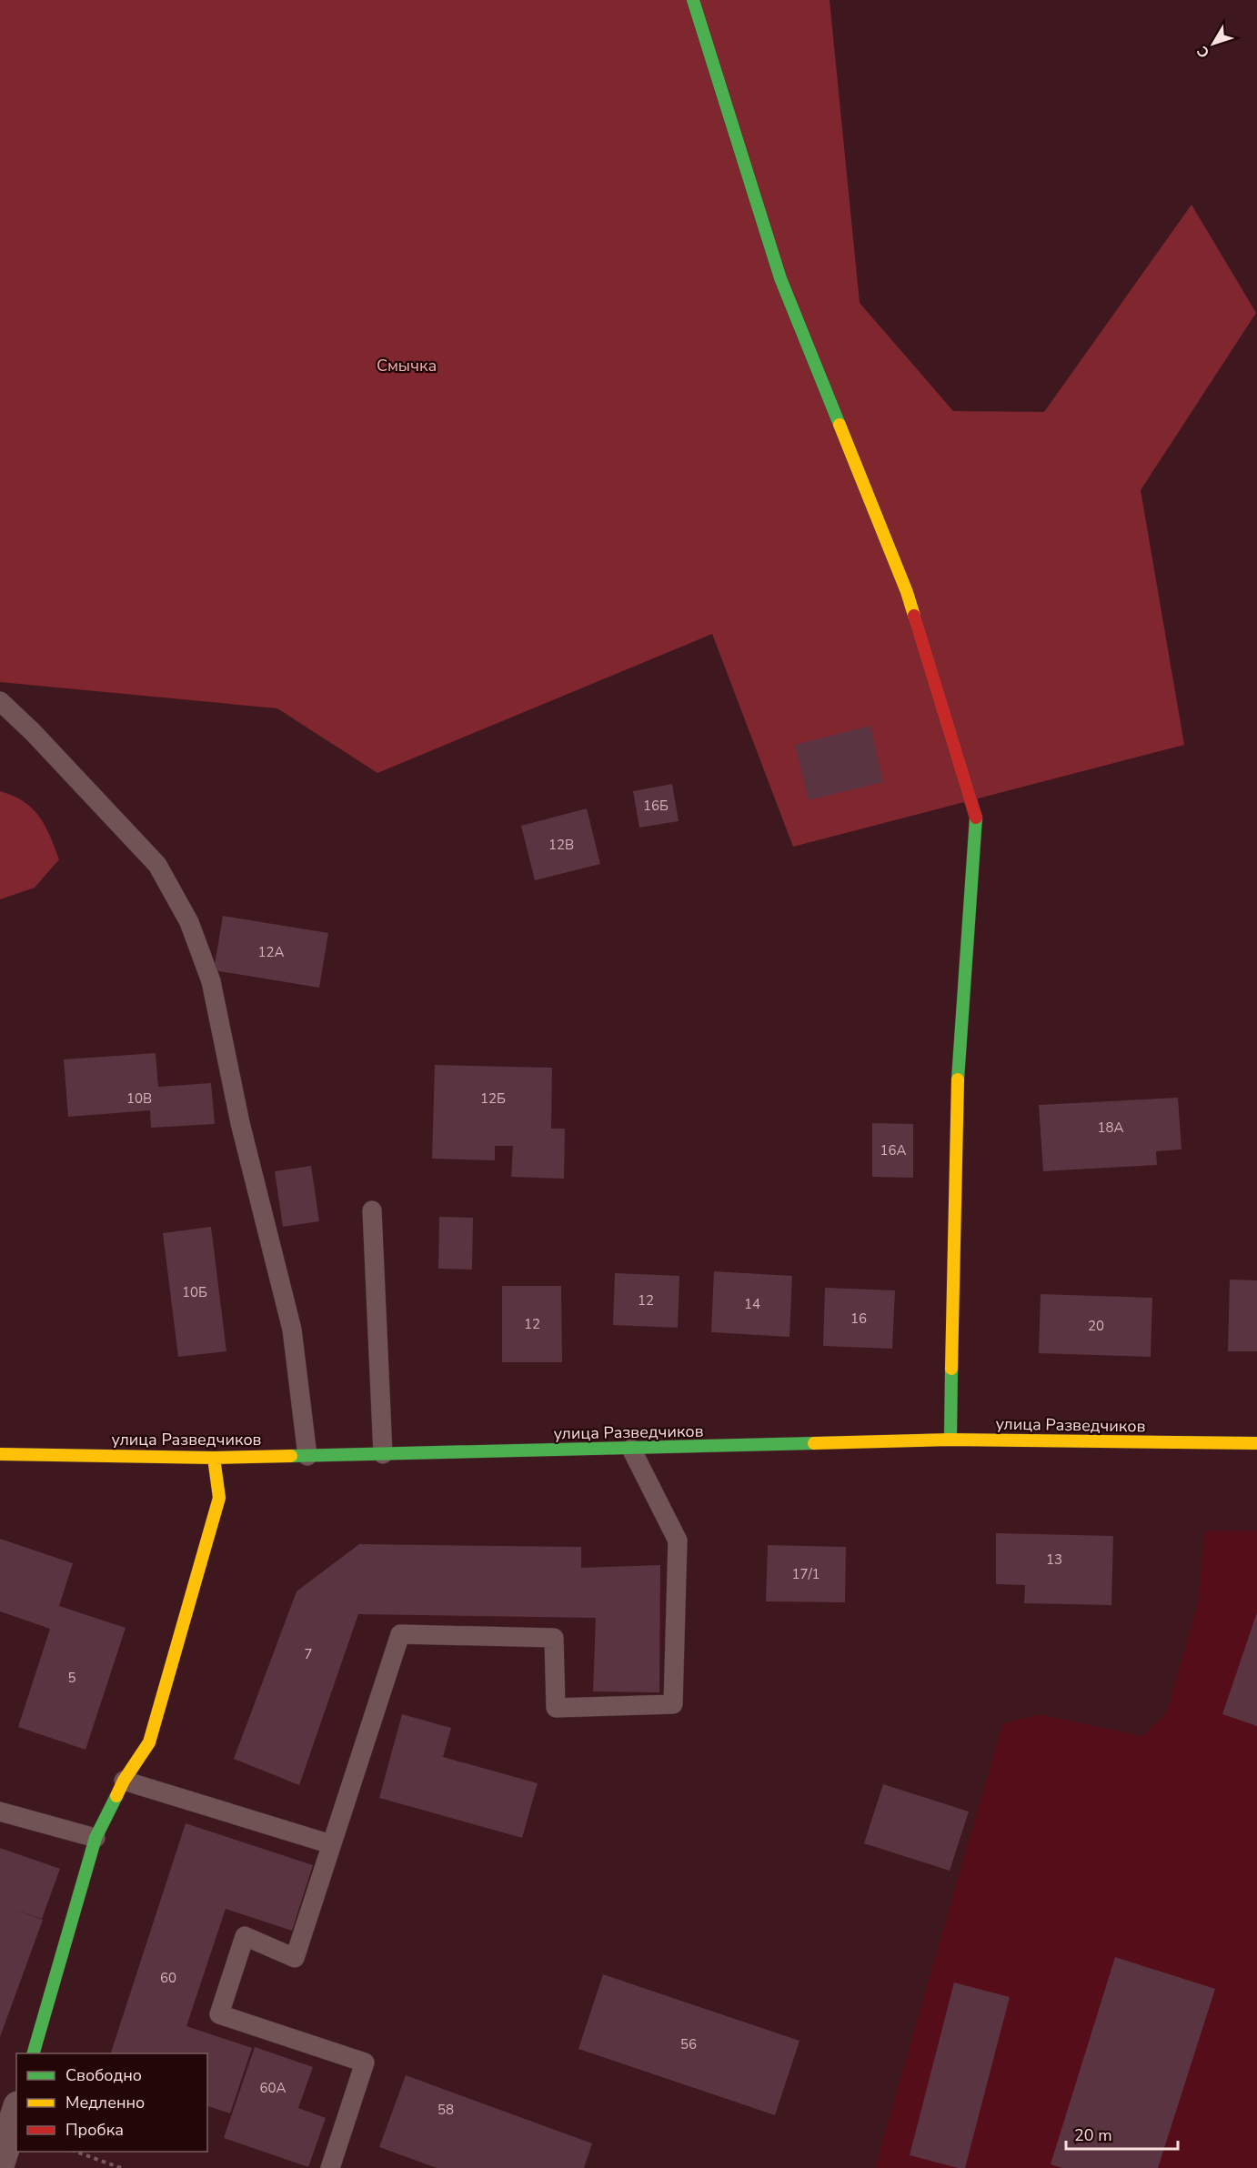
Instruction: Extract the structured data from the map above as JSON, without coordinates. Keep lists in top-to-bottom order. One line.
{"streets":{"street":["улица Разведчиков"]},"parks":["Смычка"],"house_numbers":["16Б","12В","12А","10В","12Б","18А","16А","10Б","12","14","16","12","20","13","17/1","7","5","60","56","60А","58"],"legend":["Свободно","Медленно","Пробка"],"scale_bar":"20 m","north":"bottom left"}
